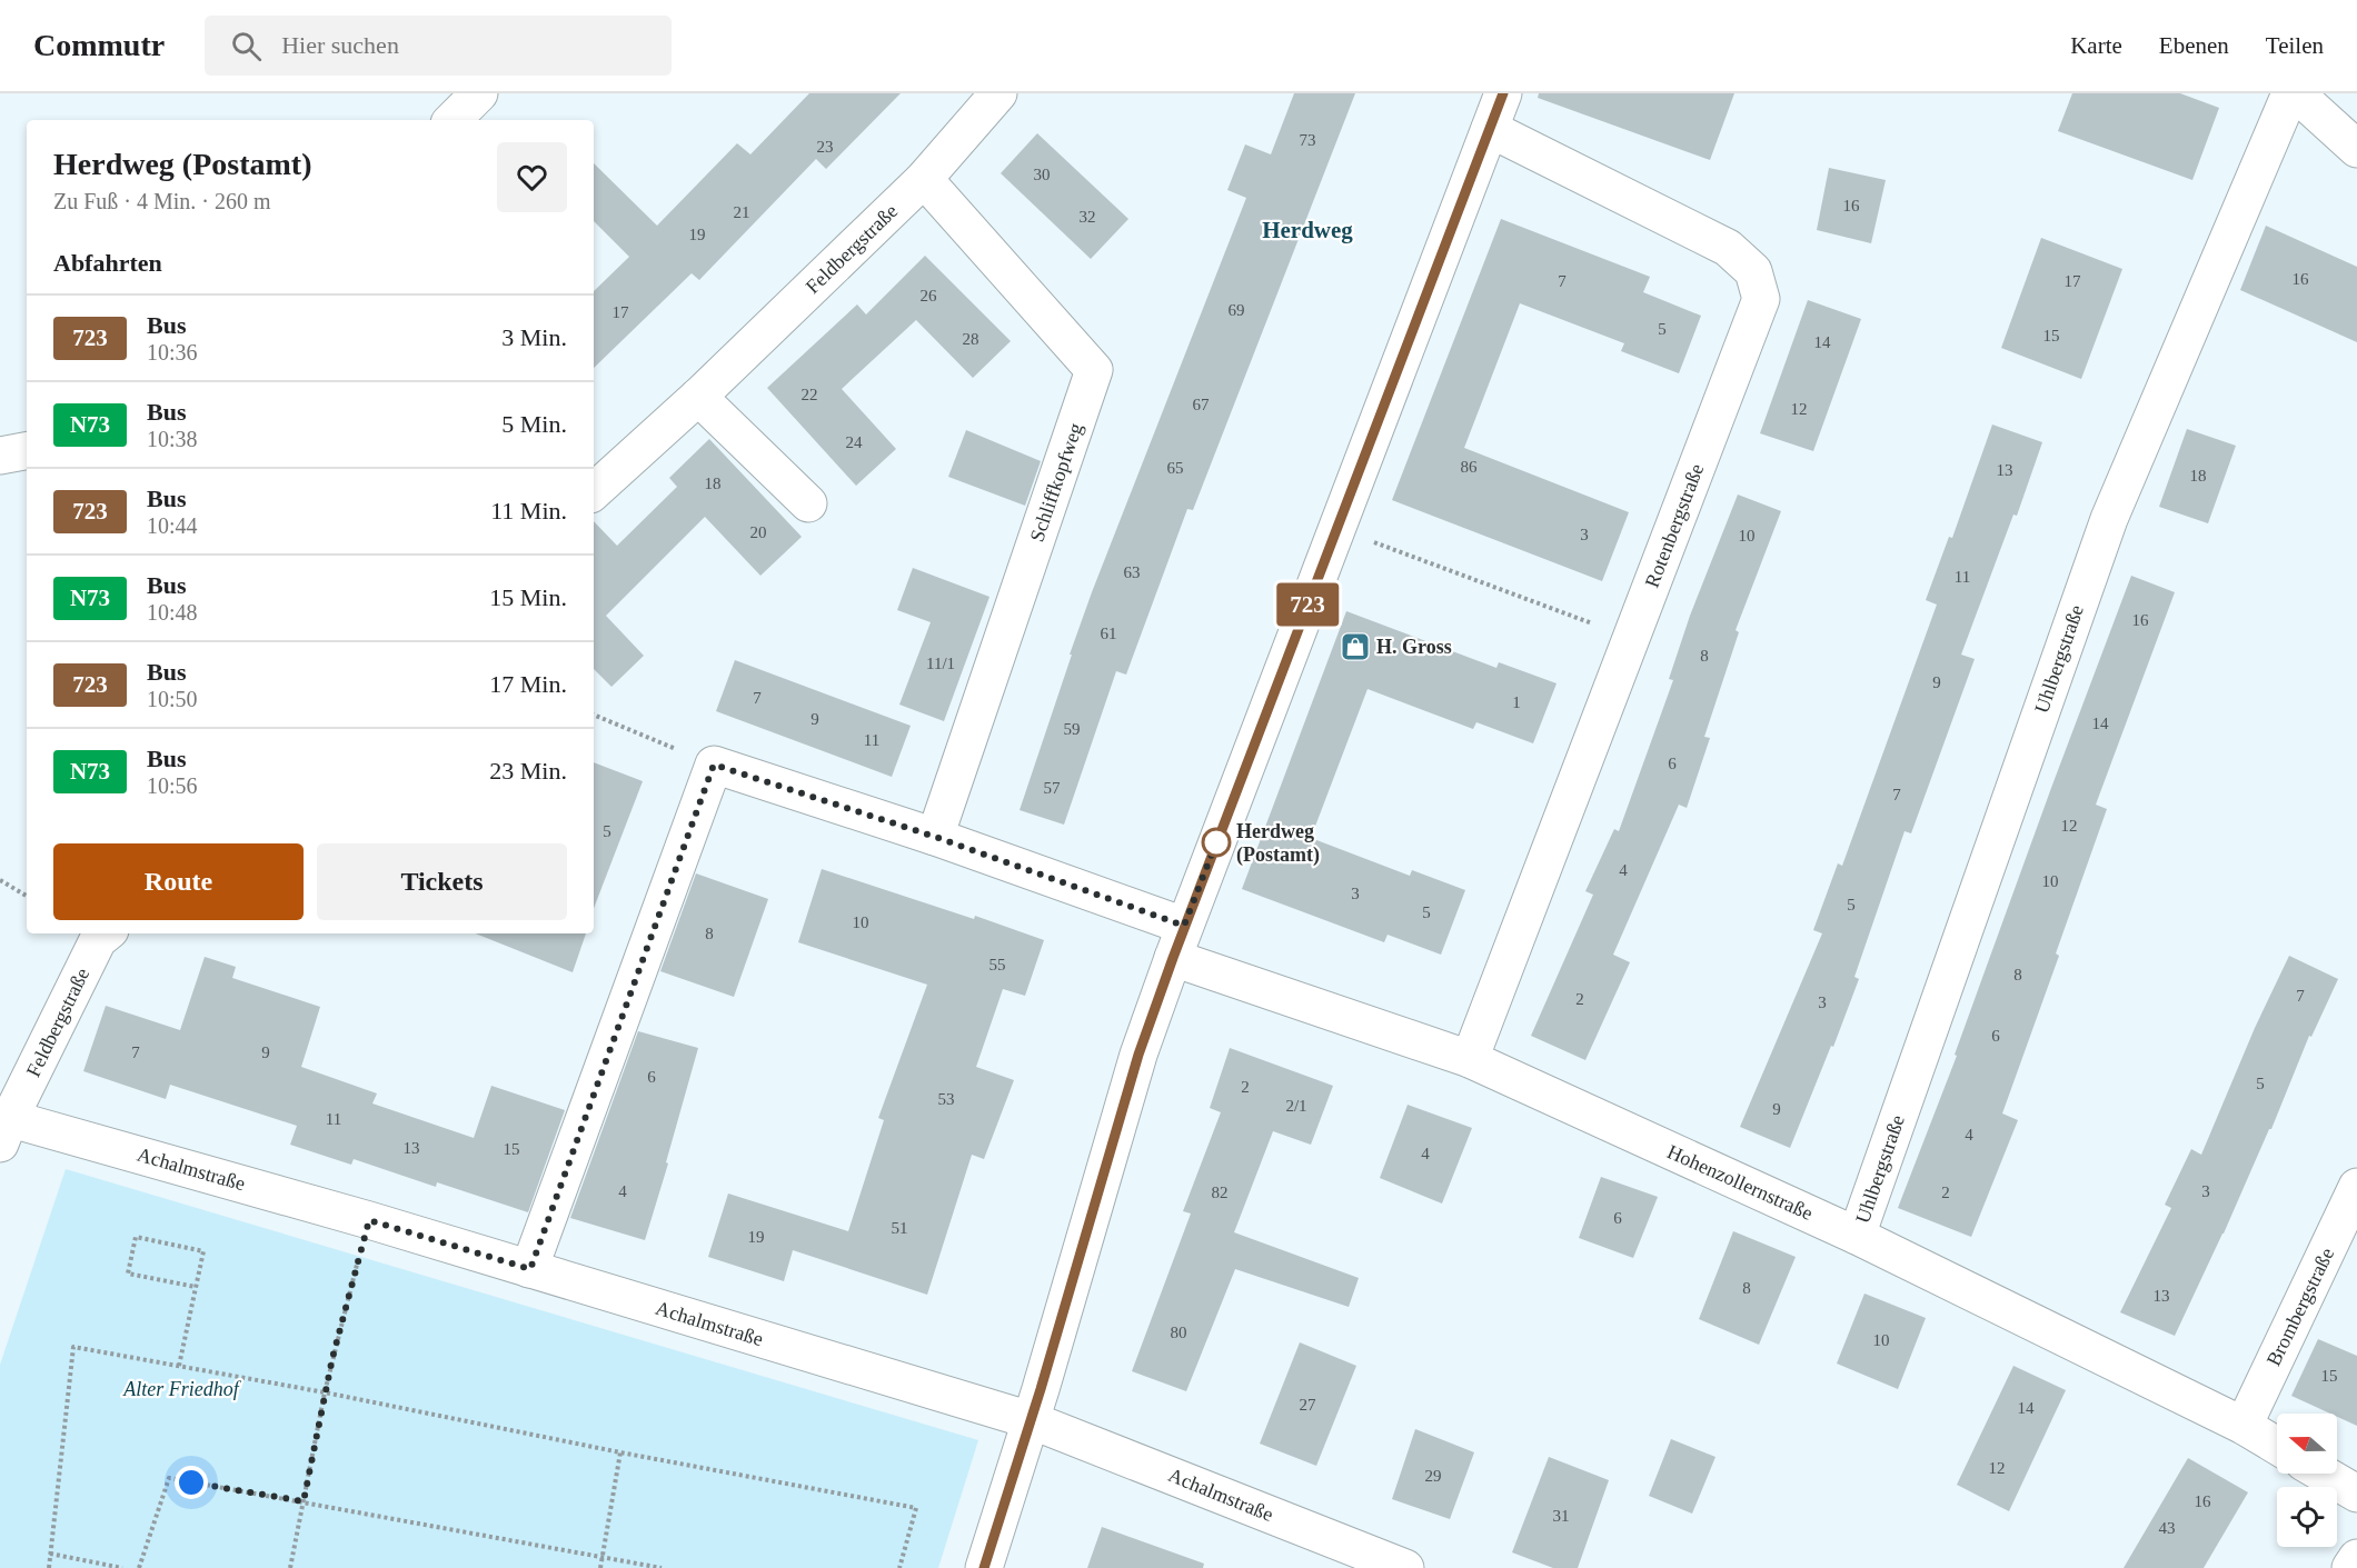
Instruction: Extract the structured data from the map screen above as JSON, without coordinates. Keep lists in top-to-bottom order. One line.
{"streets":{"street":["Feldbergstraße","Schliffkopfweg","Rotenbergstraße","Uhlbergstraße","Achalmstraße","Hohenzollernstraße","Brombergstraße"]},"crossings":[["Feldbergstraße","Schliffkopfweg"],["Feldbergstraße","Achalmstraße"],["Rotenbergstraße","Hohenzollernstraße"],["Uhlbergstraße","Hohenzollernstraße"],["Hohenzollernstraße","Brombergstraße"]],"districts":["Herdweg"],"parks":["Alter Friedhof"],"places":{"shop":["H. Gross"],"other":["Herdweg (Postamt)"]},"lines":["bus line 723"],"house_numbers":["73","23","30","16","21","32","19","16","7","17","26","69","17","5","15","28","14","22","67","12","24","86","65","13","18","18","20","3","10","63","11","16","61","8","11/1","9","7","1","9","14","59","11","6","57","7","12","5","4","10","3","5","5","10","8","55","8","7","2","3","6","7","9","6","5","2","53","2/1","9","11","4","13","15","4","4","3","82","2","6","51","19","8","13","80","10","15","27","14","12","29","16","31","43"],"north":"left","page":{"header":"Commutr","search":"Hier suchen","nav":["Karte","Ebenen","Teilen"],"on_map":"723","heading":[["Herdweg (Postamt)","Zu Fuß · 4 Min. · 260 m"],"Abfahrten"],"list":[{"mark":"723","name":"Bus","note":"10:36","value":"3 Min."},{"mark":"N73","name":"Bus","note":"10:38","value":"5 Min."},{"mark":"723","name":"Bus","note":"10:44","value":"11 Min."},{"mark":"N73","name":"Bus","note":"10:48","value":"15 Min."},{"mark":"723","name":"Bus","note":"10:50","value":"17 Min."},{"mark":"N73","name":"Bus","note":"10:56","value":"23 Min."}],"buttons":["Route","Tickets"]}}
